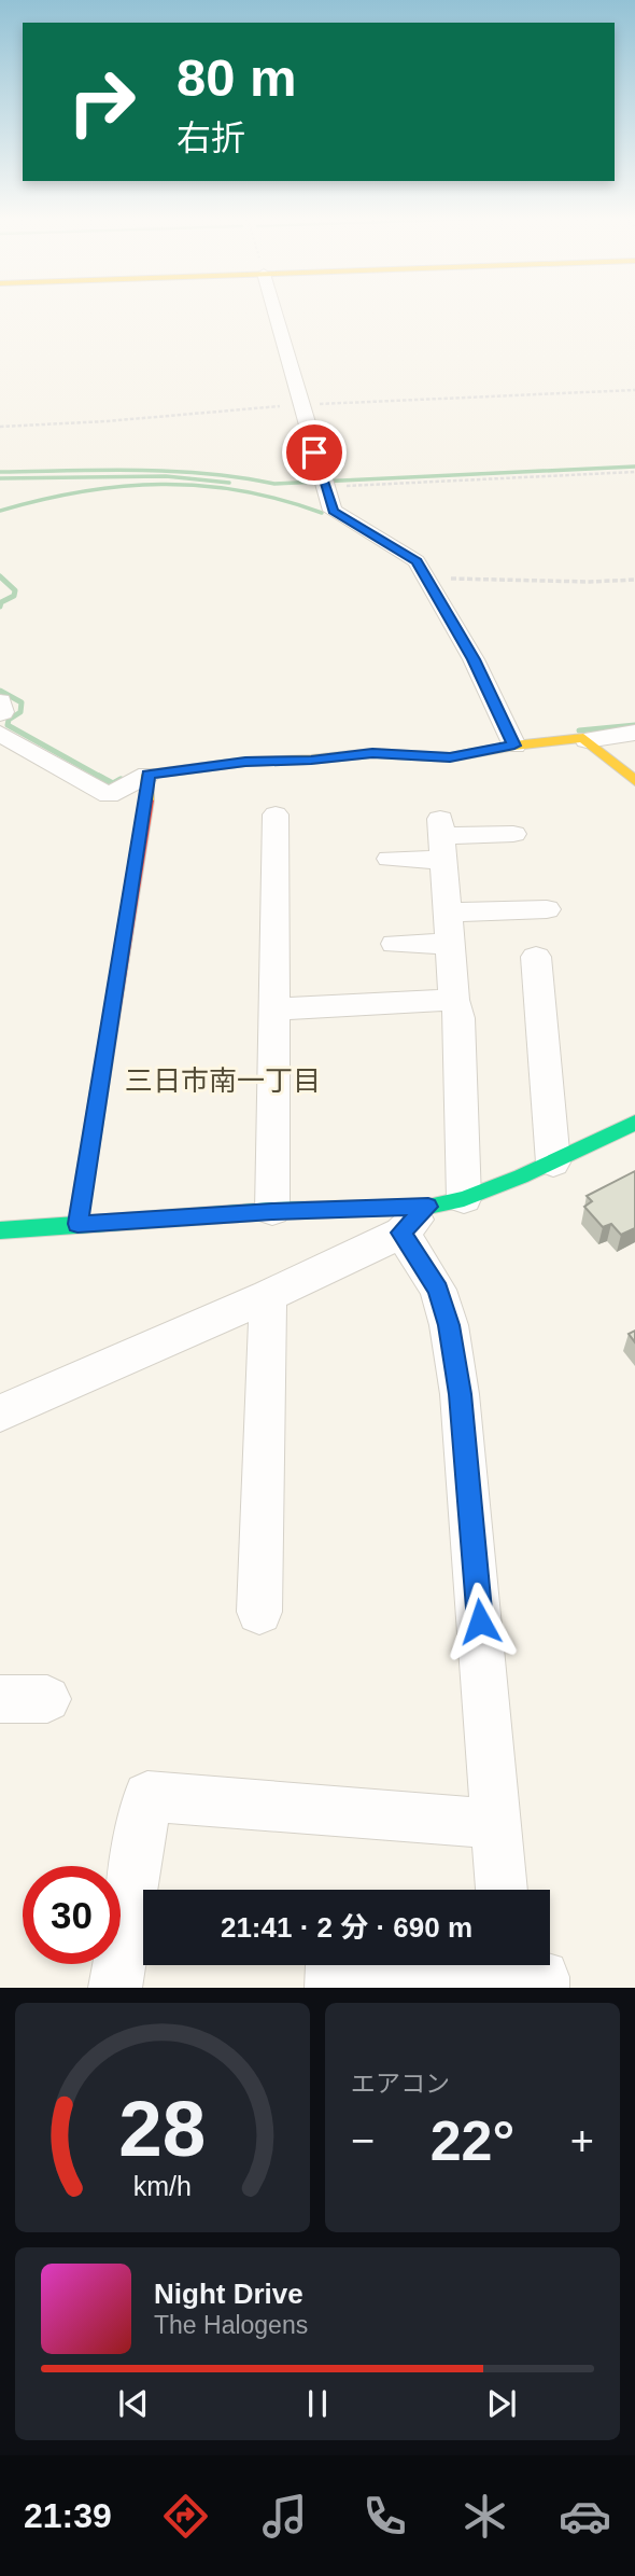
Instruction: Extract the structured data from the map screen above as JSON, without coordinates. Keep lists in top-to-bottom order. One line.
{"districts":["三日市南一丁目"],"page":{"turn":["80 m","右折"],"limit":"30","trip":"21:41 · 2 分 · 690 m","tile":"エアコン","heat":["−","22°","+"],"song":["Night Drive","The Halogens"],"tabs":"21:39","gauge":["28","km/h"]}}
